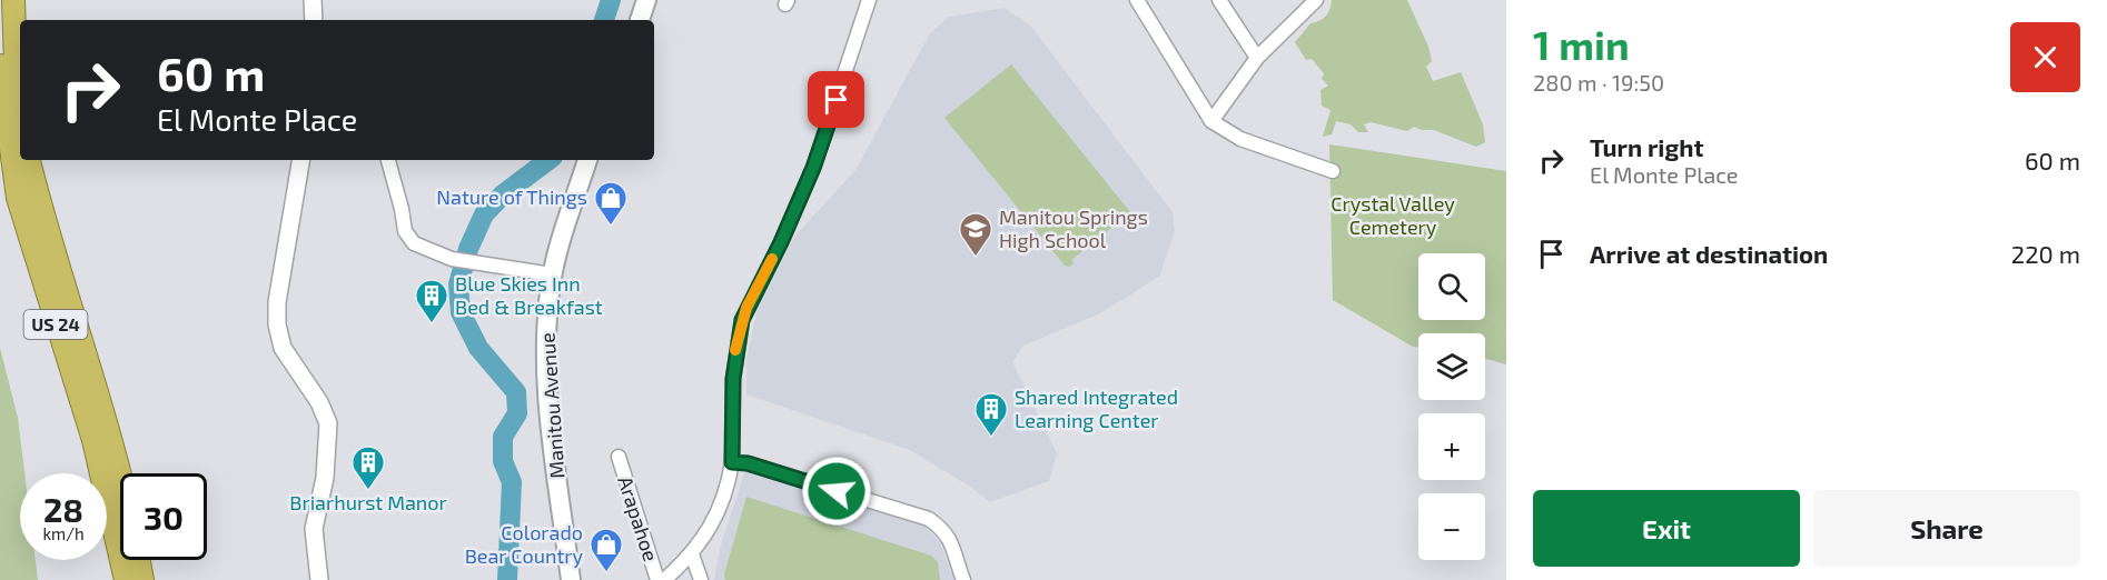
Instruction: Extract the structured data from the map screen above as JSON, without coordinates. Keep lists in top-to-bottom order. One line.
{"streets":{"highway":["US 24"],"main road":["Manitou Avenue"],"street":["Arapahoe"]},"parks":["Crystal Valley Cemetery"],"places":{"shop":["Nature of Things","Colorado Bear Country"],"school or university":["Manitou Springs High School"],"building":["Blue Skies Inn Bed & Breakfast","Shared Integrated Learning Center","Briarhurst Manor"]},"page":{"heading":["1 min","280 m · 19:50"],"turn":["60 m","El Monte Place"],"list":[{"name":"Turn right","note":"El Monte Place","value":"60 m"},{"name":"Arrive at destination","value":"220 m"}],"map_buttons":["+","−"],"speed":"28 km/h","limit":"30","buttons":["Exit","Share"]}}
